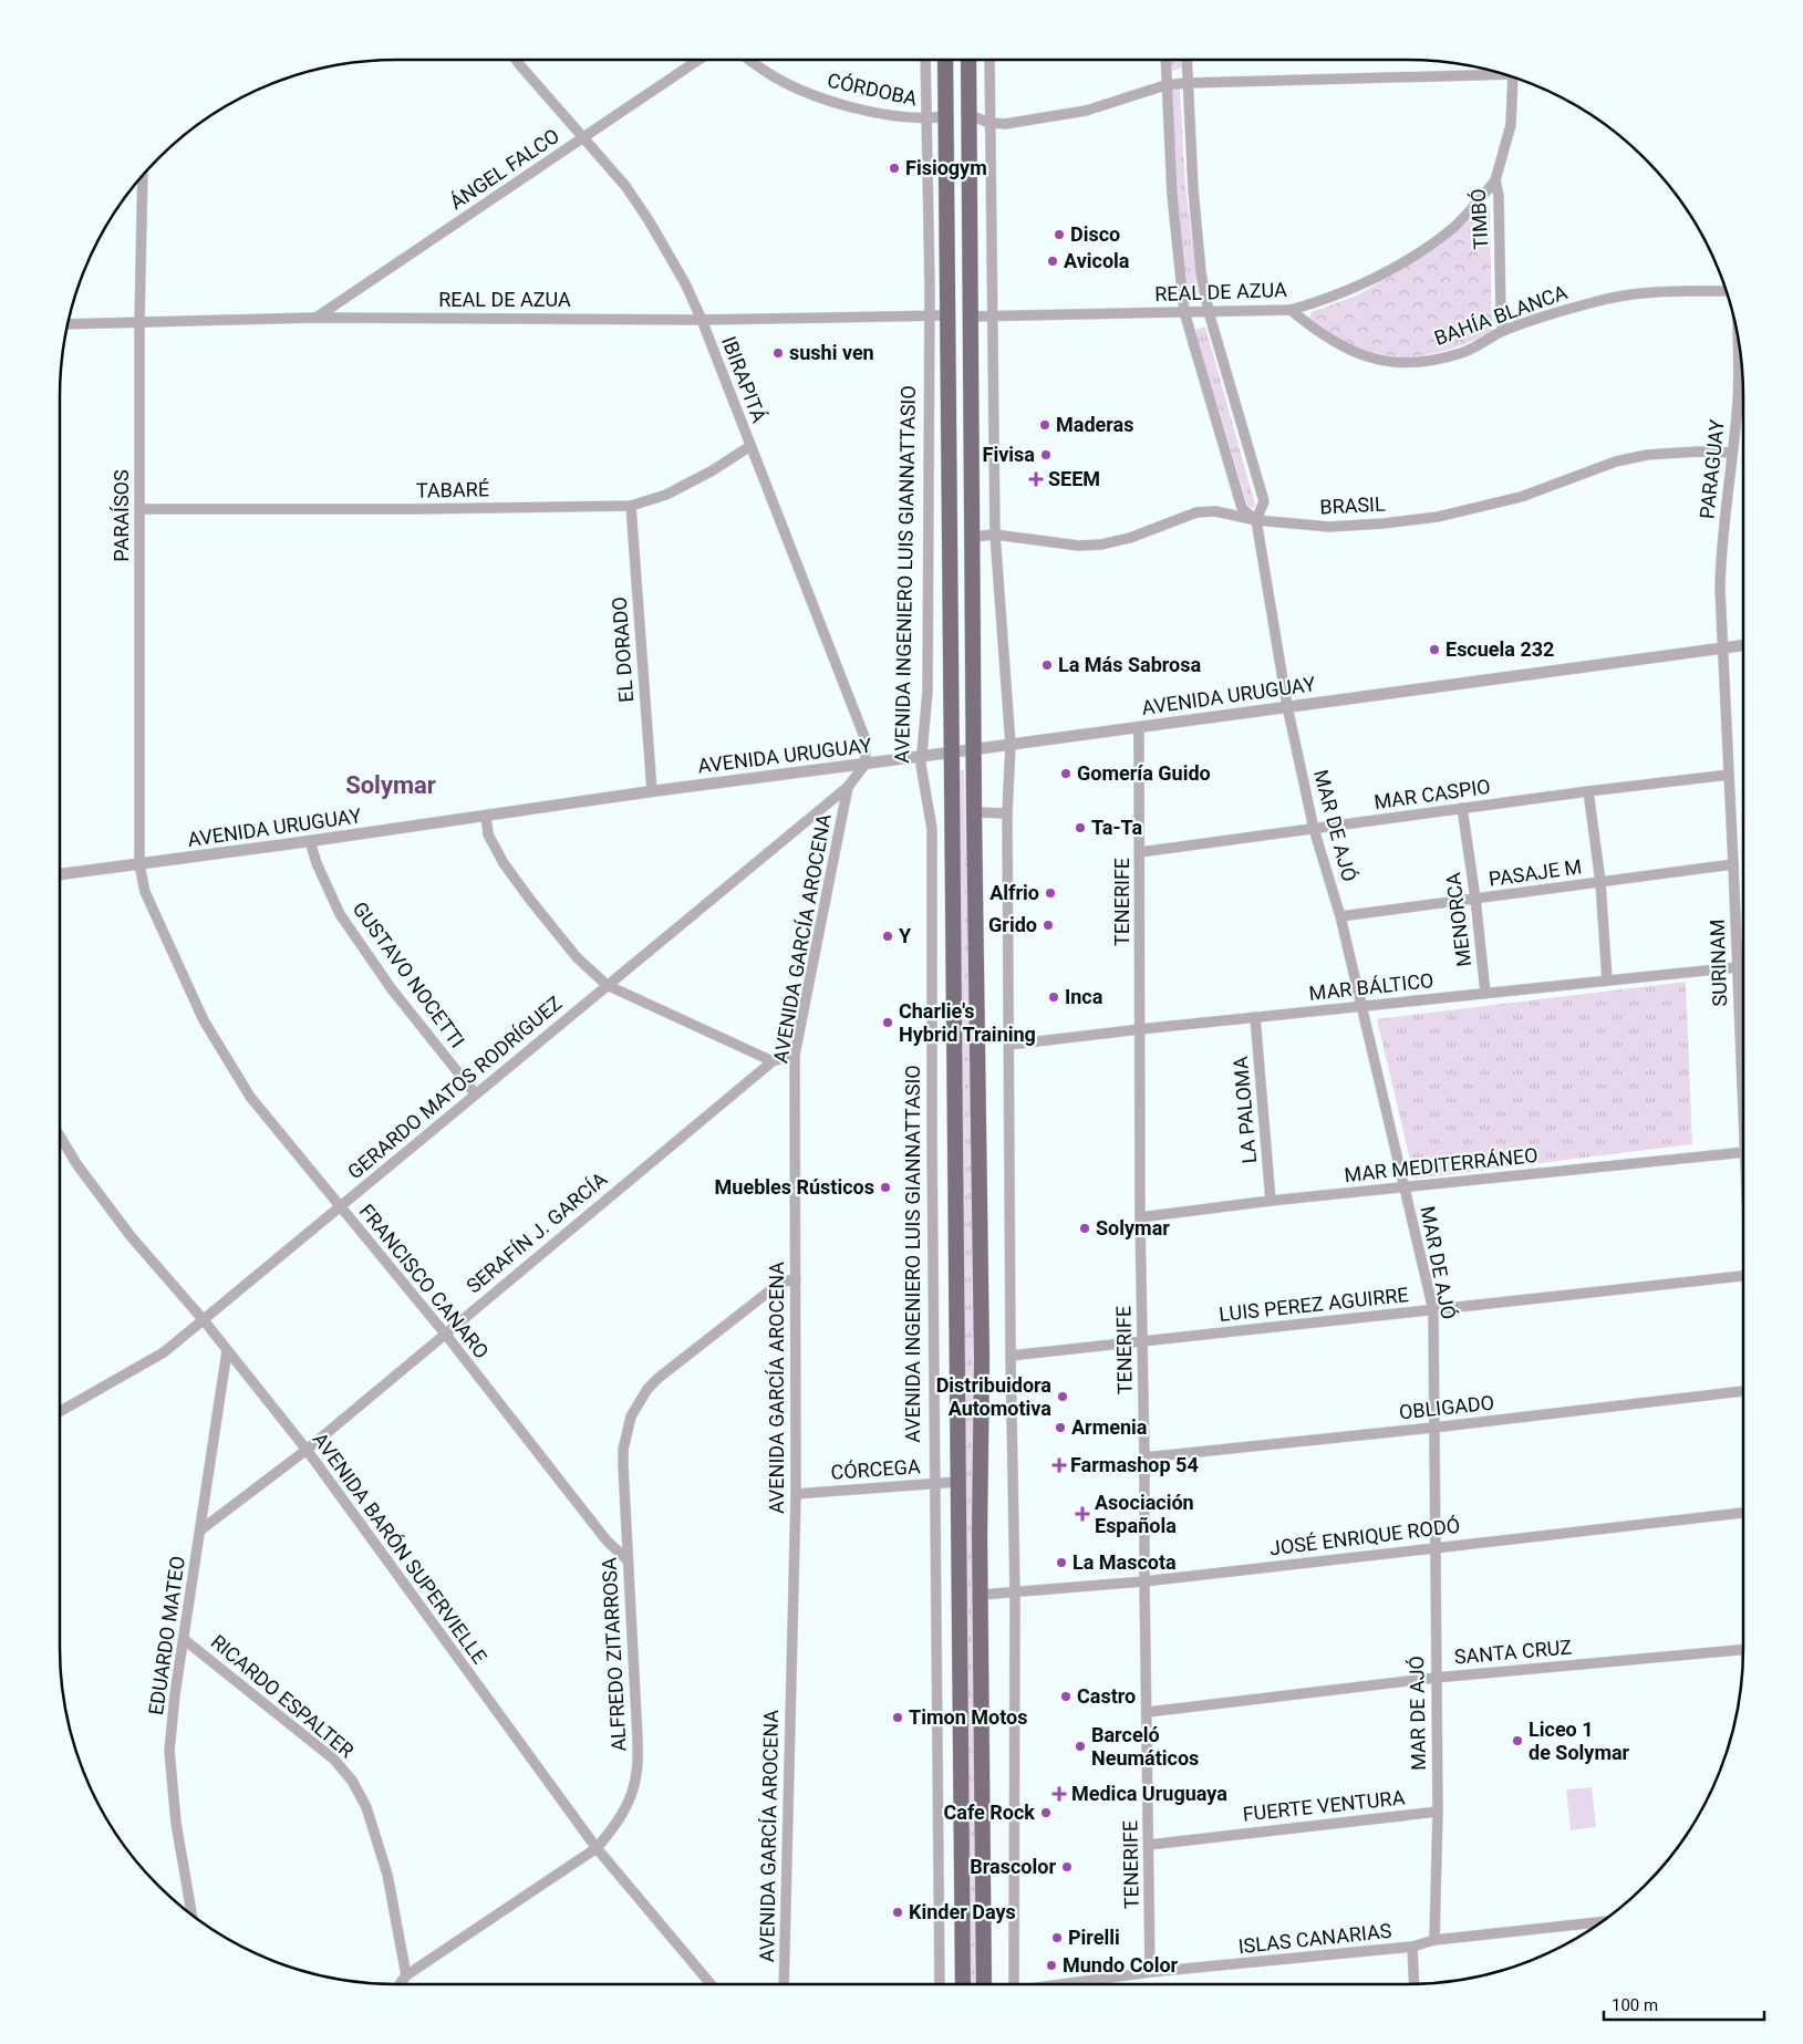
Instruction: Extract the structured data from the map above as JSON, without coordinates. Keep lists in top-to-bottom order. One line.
{"streets":{"main road":["AVENIDA INGENIERO LUIS GIANNATTASIO"],"street":["CÓRDOBA","ÁNGEL FALCO","TIMBÓ","REAL DE AZUA","BAHÍA BLANCA","IBIRAPITÁ","PARAGUAY","TABARÉ","BRASIL","PARAÍSOS","EL DORADO","AVENIDA URUGUAY","MAR CASPIO","MAR DE AJÓ","PASAJE M","TENERIFE","MENORCA","AVENIDA GARCÍA AROCENA","SURINAM","GUSTAVO NOCETTI","MAR BÁLTICO","GERARDO MATOS RODRÍGUEZ","LA PALOMA","MAR MEDITERRÁNEO","SERAFÍN J. GARCÍA","FRANCISCO CANARO","LUIS PEREZ AGUIRRE","OBLIGADO","CÓRCEGA","JOSÉ ENRIQUE RODÓ","AVENIDA BARÓN SUPERVIELLE","EDUARDO MATEO","SANTA CRUZ","ALFREDO ZITARROSA","RICARDO ESPALTER","FUERTE VENTURA","ISLAS CANARIAS"]},"crossings":[["CÓRDOBA","AVENIDA INGENIERO LUIS GIANNATTASIO"],["ÁNGEL FALCO","REAL DE AZUA"],["ÁNGEL FALCO","IBIRAPITÁ"],["TIMBÓ","REAL DE AZUA"],["TIMBÓ","BAHÍA BLANCA"],["REAL DE AZUA","BAHÍA BLANCA"],["REAL DE AZUA","IBIRAPITÁ"],["REAL DE AZUA","PARAÍSOS"],["REAL DE AZUA","AVENIDA INGENIERO LUIS GIANNATTASIO"],["IBIRAPITÁ","TABARÉ"],["IBIRAPITÁ","AVENIDA URUGUAY"],["IBIRAPITÁ","GERARDO MATOS RODRÍGUEZ"],["PARAGUAY","BRASIL"],["PARAGUAY","AVENIDA URUGUAY"],["PARAGUAY","SURINAM"],["TABARÉ","PARAÍSOS"],["TABARÉ","EL DORADO"],["BRASIL","MAR DE AJÓ"],["PARAÍSOS","AVENIDA URUGUAY"],["PARAÍSOS","FRANCISCO CANARO"],["AVENIDA INGENIERO LUIS GIANNATTASIO","AVENIDA URUGUAY"],["AVENIDA INGENIERO LUIS GIANNATTASIO","CÓRCEGA"],["EL DORADO","AVENIDA URUGUAY"],["AVENIDA URUGUAY","MAR DE AJÓ"],["AVENIDA URUGUAY","TENERIFE"],["AVENIDA URUGUAY","SURINAM"],["AVENIDA URUGUAY","GUSTAVO NOCETTI"],["AVENIDA URUGUAY","GERARDO MATOS RODRÍGUEZ"],["AVENIDA URUGUAY","FRANCISCO CANARO"],["MAR CASPIO","MAR DE AJÓ"],["MAR CASPIO","TENERIFE"],["MAR CASPIO","MENORCA"],["MAR CASPIO","SURINAM"],["MAR DE AJÓ","PASAJE M"],["MAR DE AJÓ","MAR BÁLTICO"],["MAR DE AJÓ","MAR MEDITERRÁNEO"],["MAR DE AJÓ","LUIS PEREZ AGUIRRE"],["MAR DE AJÓ","OBLIGADO"],["MAR DE AJÓ","JOSÉ ENRIQUE RODÓ"],["MAR DE AJÓ","SANTA CRUZ"],["MAR DE AJÓ","FUERTE VENTURA"],["MAR DE AJÓ","ISLAS CANARIAS"],["PASAJE M","MENORCA"],["PASAJE M","SURINAM"],["TENERIFE","MAR BÁLTICO"],["TENERIFE","MAR MEDITERRÁNEO"],["TENERIFE","LUIS PEREZ AGUIRRE"],["TENERIFE","OBLIGADO"],["TENERIFE","JOSÉ ENRIQUE RODÓ"],["TENERIFE","SANTA CRUZ"],["TENERIFE","FUERTE VENTURA"],["TENERIFE","ISLAS CANARIAS"],["MENORCA","MAR BÁLTICO"],["AVENIDA GARCÍA AROCENA","GERARDO MATOS RODRÍGUEZ"],["AVENIDA GARCÍA AROCENA","SERAFÍN J. GARCÍA"],["AVENIDA GARCÍA AROCENA","CÓRCEGA"],["AVENIDA GARCÍA AROCENA","ALFREDO ZITARROSA"],["SURINAM","MAR BÁLTICO"],["GUSTAVO NOCETTI","GERARDO MATOS RODRÍGUEZ"],["MAR BÁLTICO","LA PALOMA"],["GERARDO MATOS RODRÍGUEZ","FRANCISCO CANARO"],["GERARDO MATOS RODRÍGUEZ","AVENIDA BARÓN SUPERVIELLE"],["LA PALOMA","MAR MEDITERRÁNEO"],["SERAFÍN J. GARCÍA","FRANCISCO CANARO"],["SERAFÍN J. GARCÍA","AVENIDA BARÓN SUPERVIELLE"],["SERAFÍN J. GARCÍA","EDUARDO MATEO"],["FRANCISCO CANARO","ALFREDO ZITARROSA"],["AVENIDA BARÓN SUPERVIELLE","EDUARDO MATEO"],["AVENIDA BARÓN SUPERVIELLE","ALFREDO ZITARROSA"],["EDUARDO MATEO","RICARDO ESPALTER"],["ALFREDO ZITARROSA","RICARDO ESPALTER"]],"districts":["Solymar"],"places":{"other":["Fisiogym","Disco","Avicola","sushi ven","Maderas","Fivisa","Escuela 232","La Más Sabrosa","Gomería Guido","Ta-Ta","Alfrio","Grido","Y","Inca","Charlie's Hybrid Training","Muebles Rústicos","Solymar","Distribuidora Automotiva","Armenia","La Mascota","Castro","Timon Motos","Liceo 1 de Solymar","Barceló Neumáticos","Cafe Rock","Brascolor","Kinder Days","Pirelli","Mundo Color"],"health":["SEEM","Farmashop 54","Asociación Española","Medica Uruguaya"]},"scale_bar":"100 m"}
